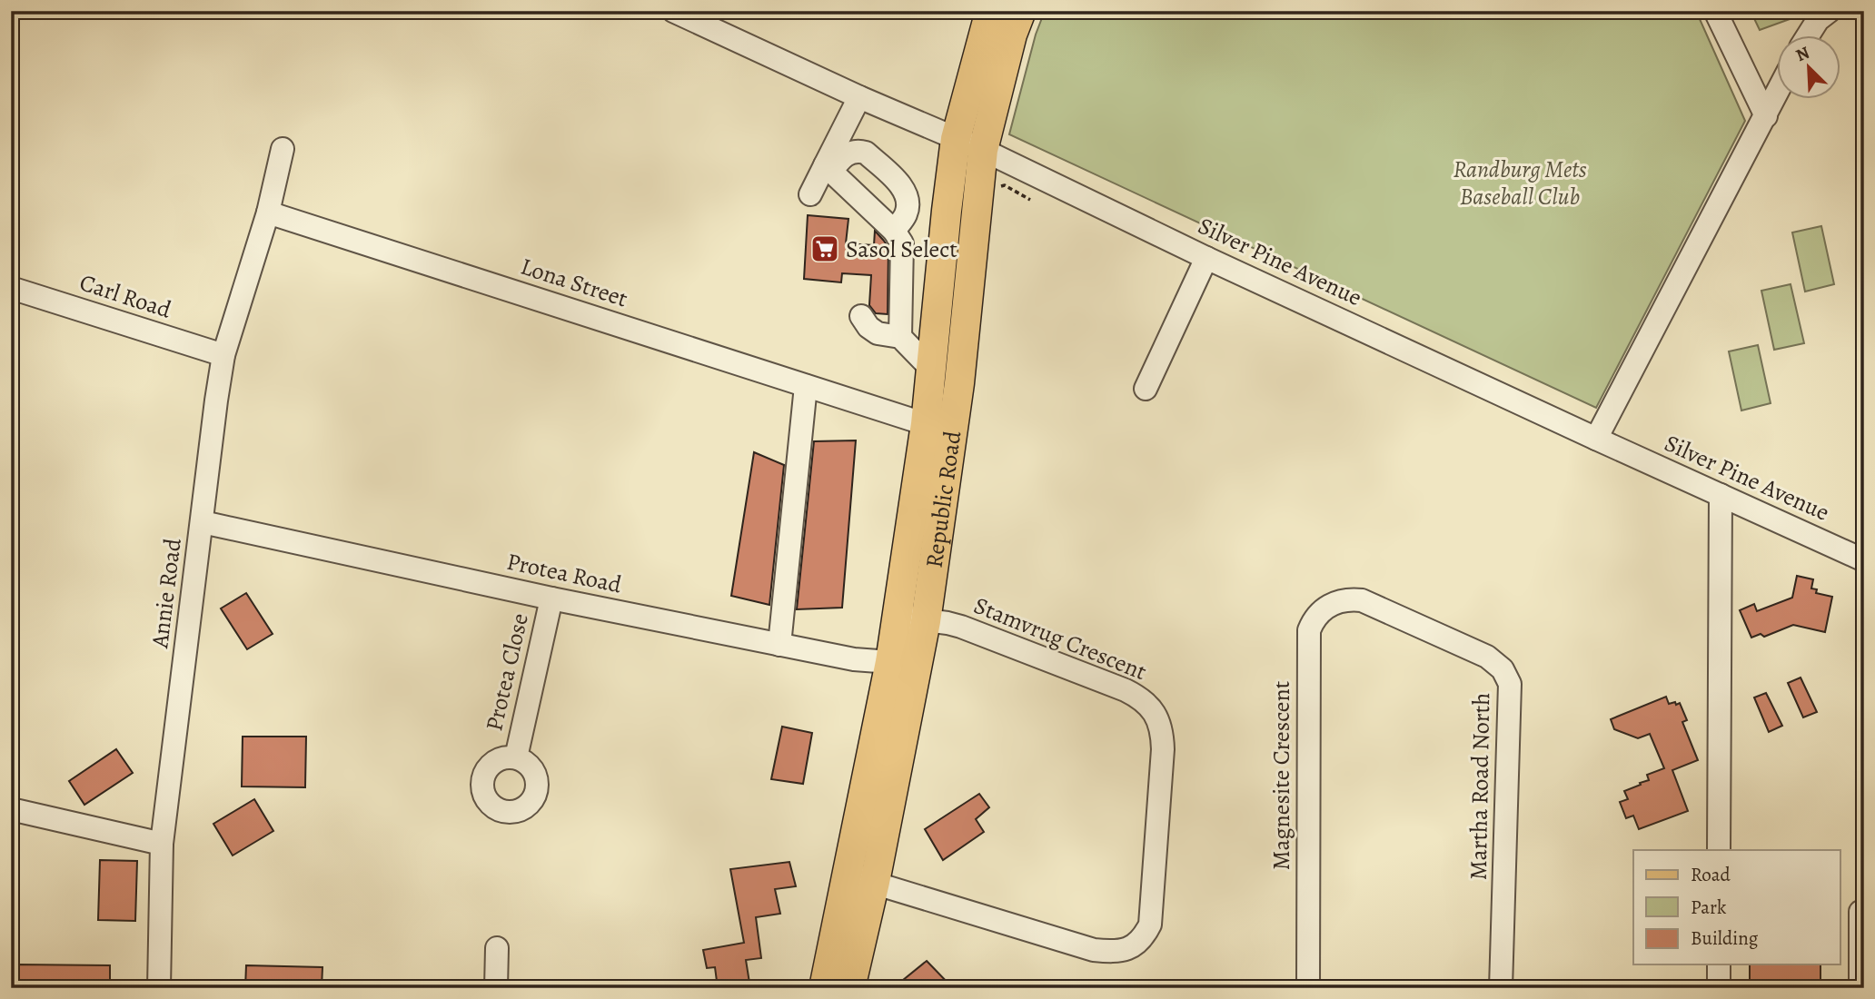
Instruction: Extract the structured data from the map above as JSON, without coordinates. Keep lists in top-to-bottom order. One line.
{"streets":{"main road":["Republic Road"],"street":["Silver Pine Avenue","Lona Street","Carl Road","Protea Road","Annie Road","Stamvrug Crescent","Protea Close","Magnesite Crescent","Martha Road North"]},"crossings":[["Silver Pine Avenue","Republic Road"],["Lona Street","Republic Road"],["Lona Street","Annie Road"],["Carl Road","Annie Road"],["Republic Road","Protea Road"],["Republic Road","Stamvrug Crescent"],["Protea Road","Annie Road"],["Protea Road","Protea Close"],["Magnesite Crescent","Martha Road North"]],"parks":["Randburg Mets Baseball Club"],"places":{"supermarket":["Sasol Select"]},"legend":["Road","Park","Building"],"north":"top left"}
